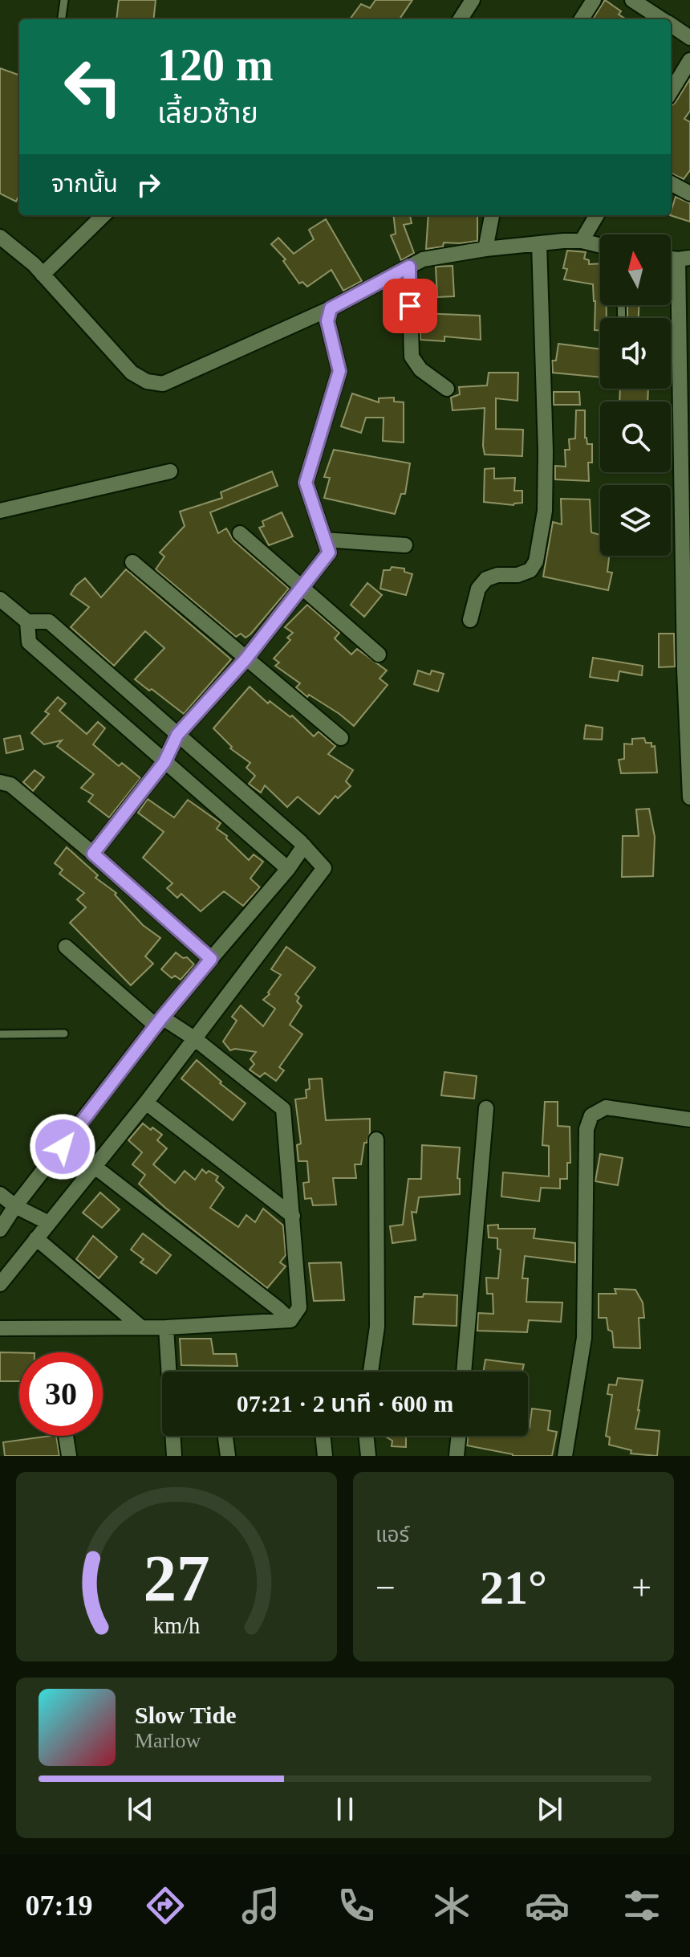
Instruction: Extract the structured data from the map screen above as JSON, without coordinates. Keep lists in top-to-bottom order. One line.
{"north":"top","page":{"turn":["120 m","เลี้ยวซ้าย"],"then":"จากนั้น","limit":"30","trip":"07:21 · 2 นาที · 600 m","tile":"แอร์","heat":["−","21°","+"],"song":["Slow Tide","Marlow"],"tabs":"07:19","gauge":["27","km/h"]}}
